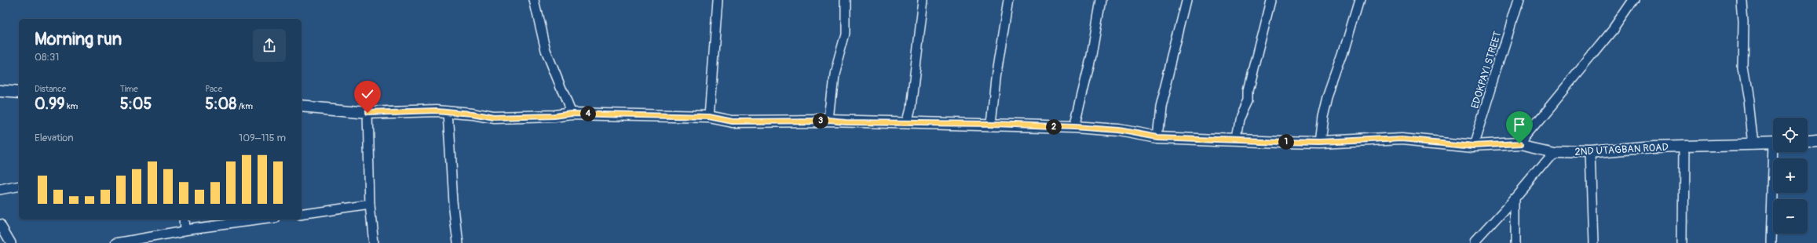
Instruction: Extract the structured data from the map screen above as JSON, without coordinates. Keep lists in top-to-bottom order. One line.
{"streets":{"street":["EDOKPAYI STREET","2ND UTAGBAN ROAD"]},"crossings":[["EDOKPAYI STREET","2ND UTAGBAN ROAD"]],"page":{"heading":["Morning run","08:31"],"stats":[["Distance","0.99 km"],["Time","5:05"],["Pace","5:08 /km"]],"pins":["4","3","2","1"],"map_buttons":["+","−"],"chart":["Elevation","109–115 m"]}}
